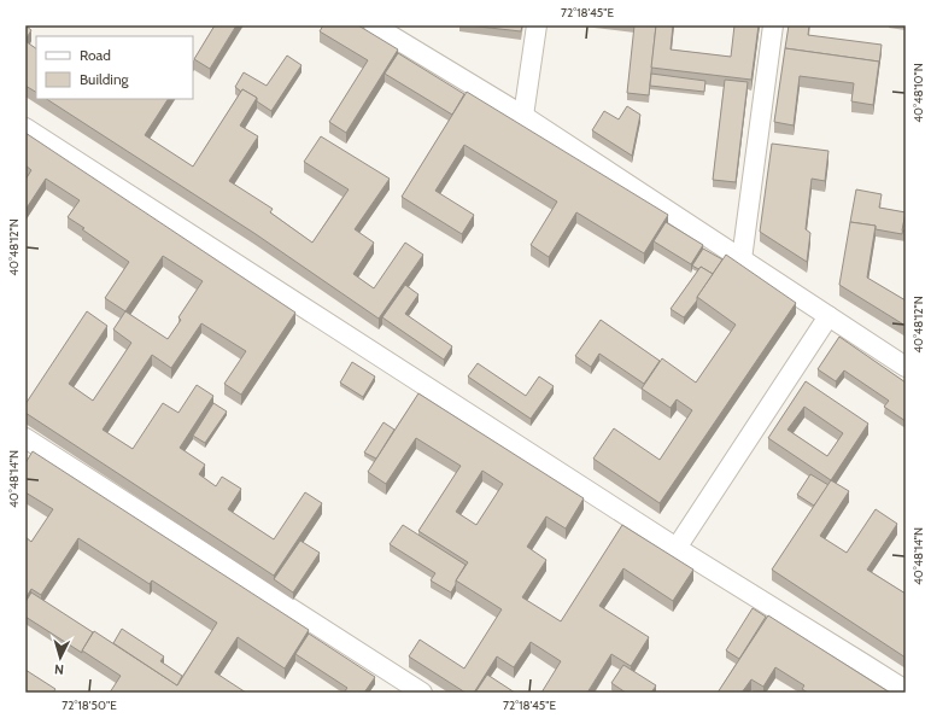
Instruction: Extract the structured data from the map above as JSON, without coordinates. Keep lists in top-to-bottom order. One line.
{"legend":["Road","Building"],"north":"bottom","coordinates":["72°18'45\"E","40°48'10\"N","40°48'12\"N","40°48'14\"N","72°18'50\"E"]}
